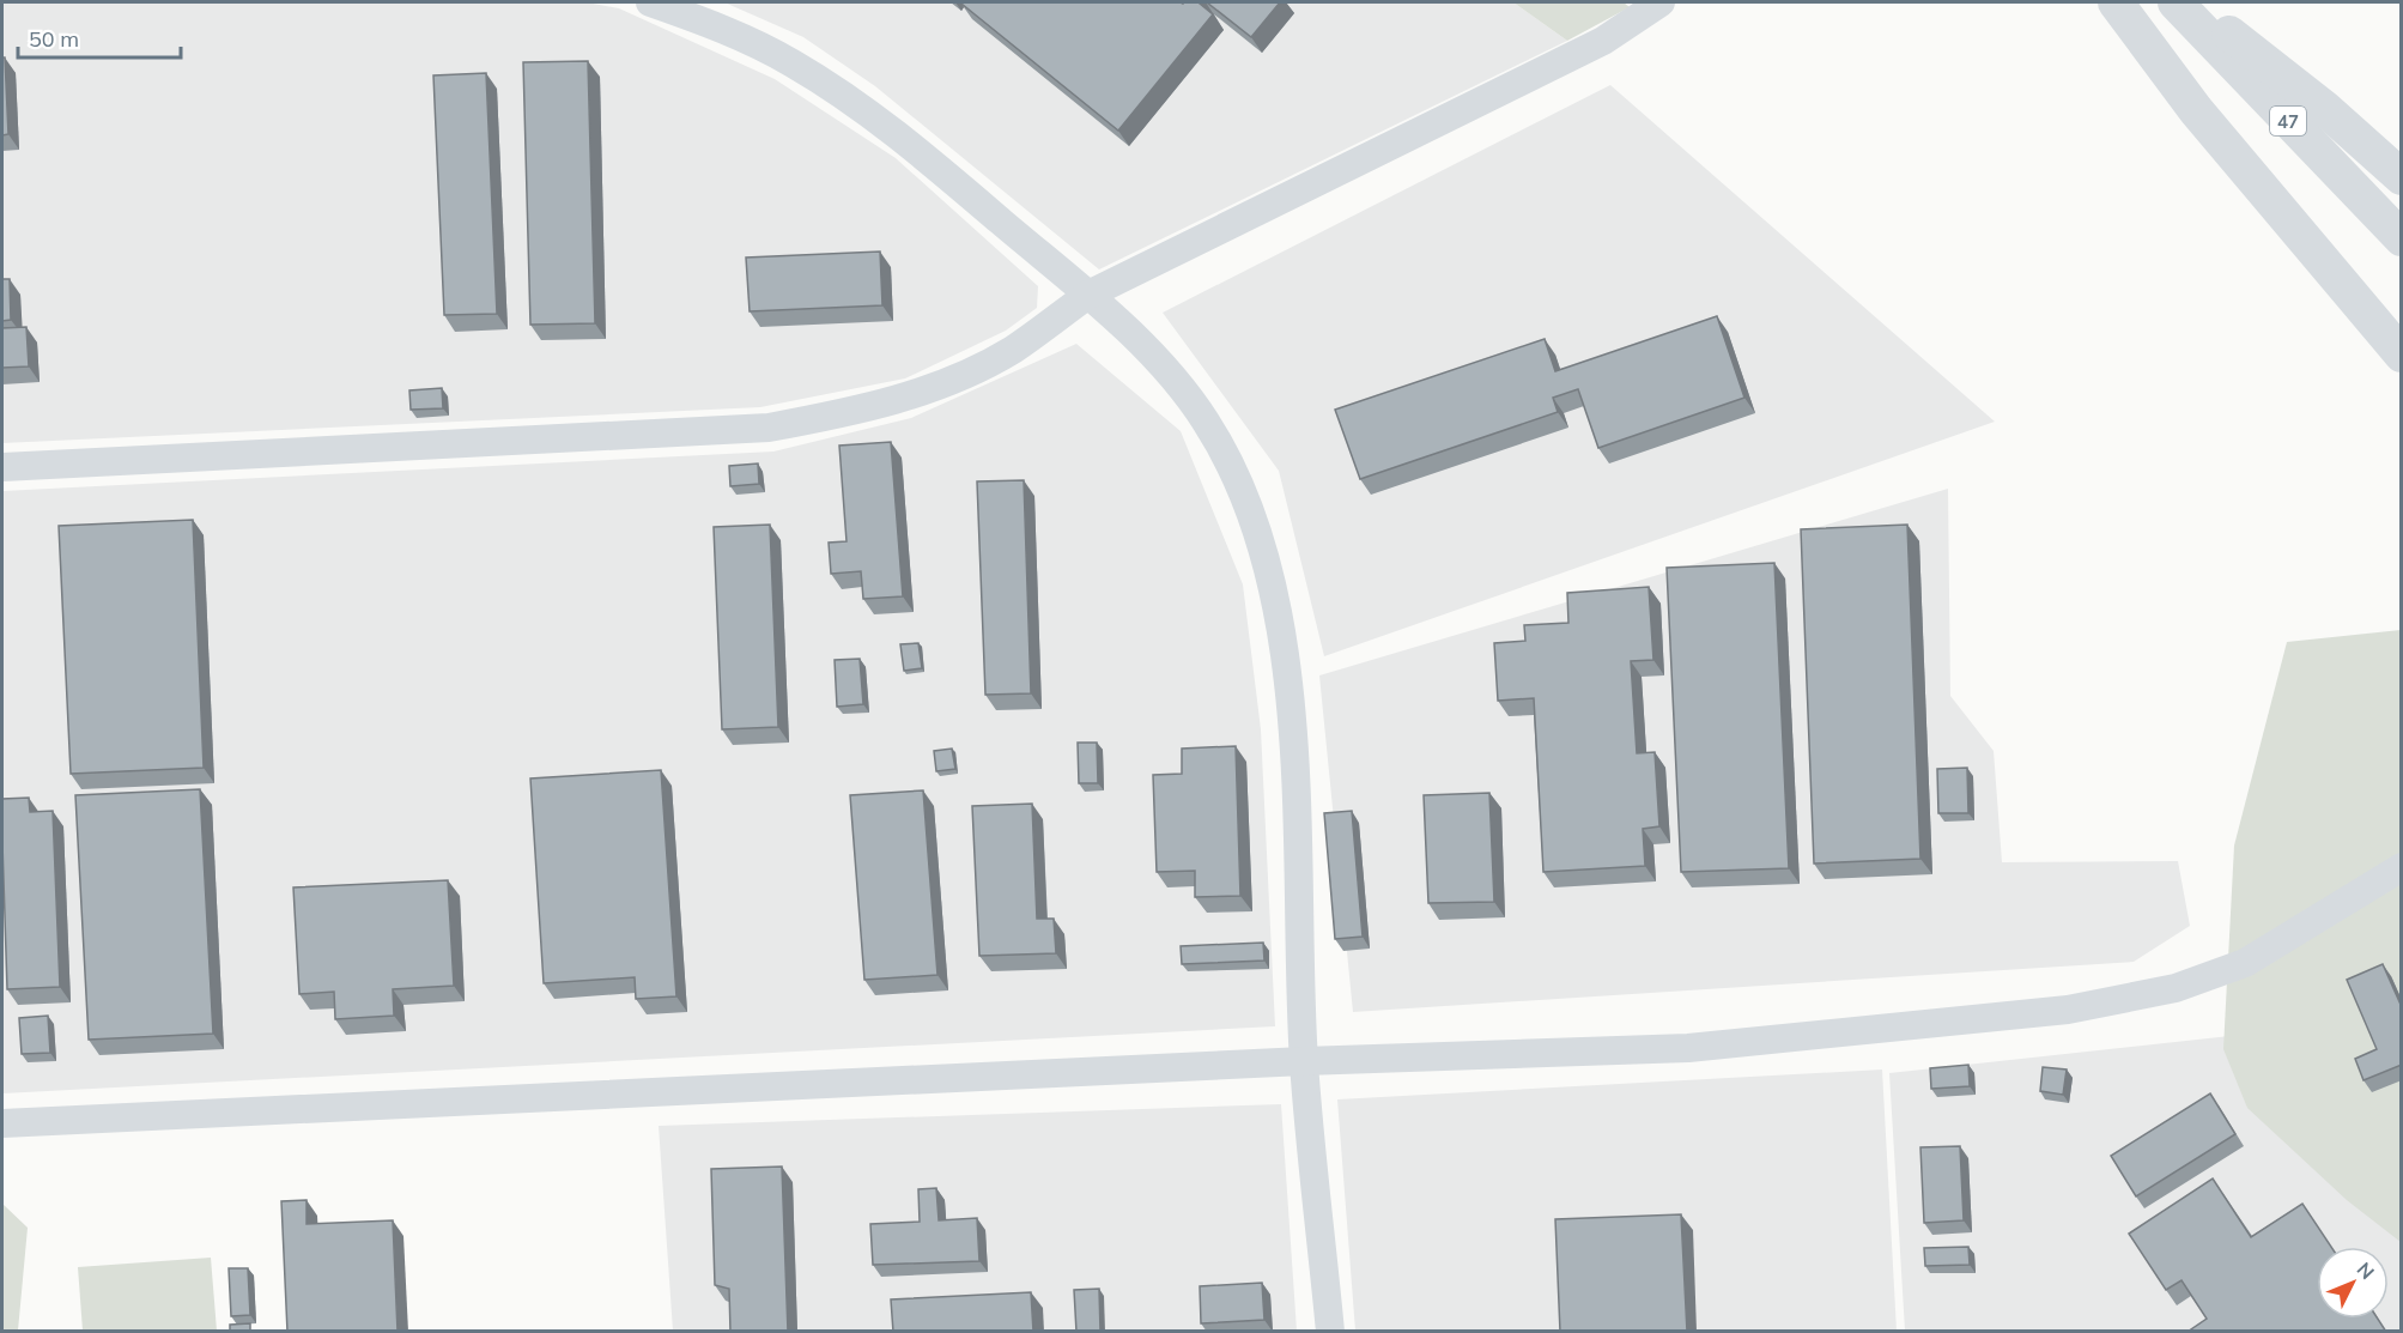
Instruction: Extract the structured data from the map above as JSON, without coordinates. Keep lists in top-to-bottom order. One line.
{"streets":{"highway":["47"]},"scale_bar":"50 m","north":"top right"}
